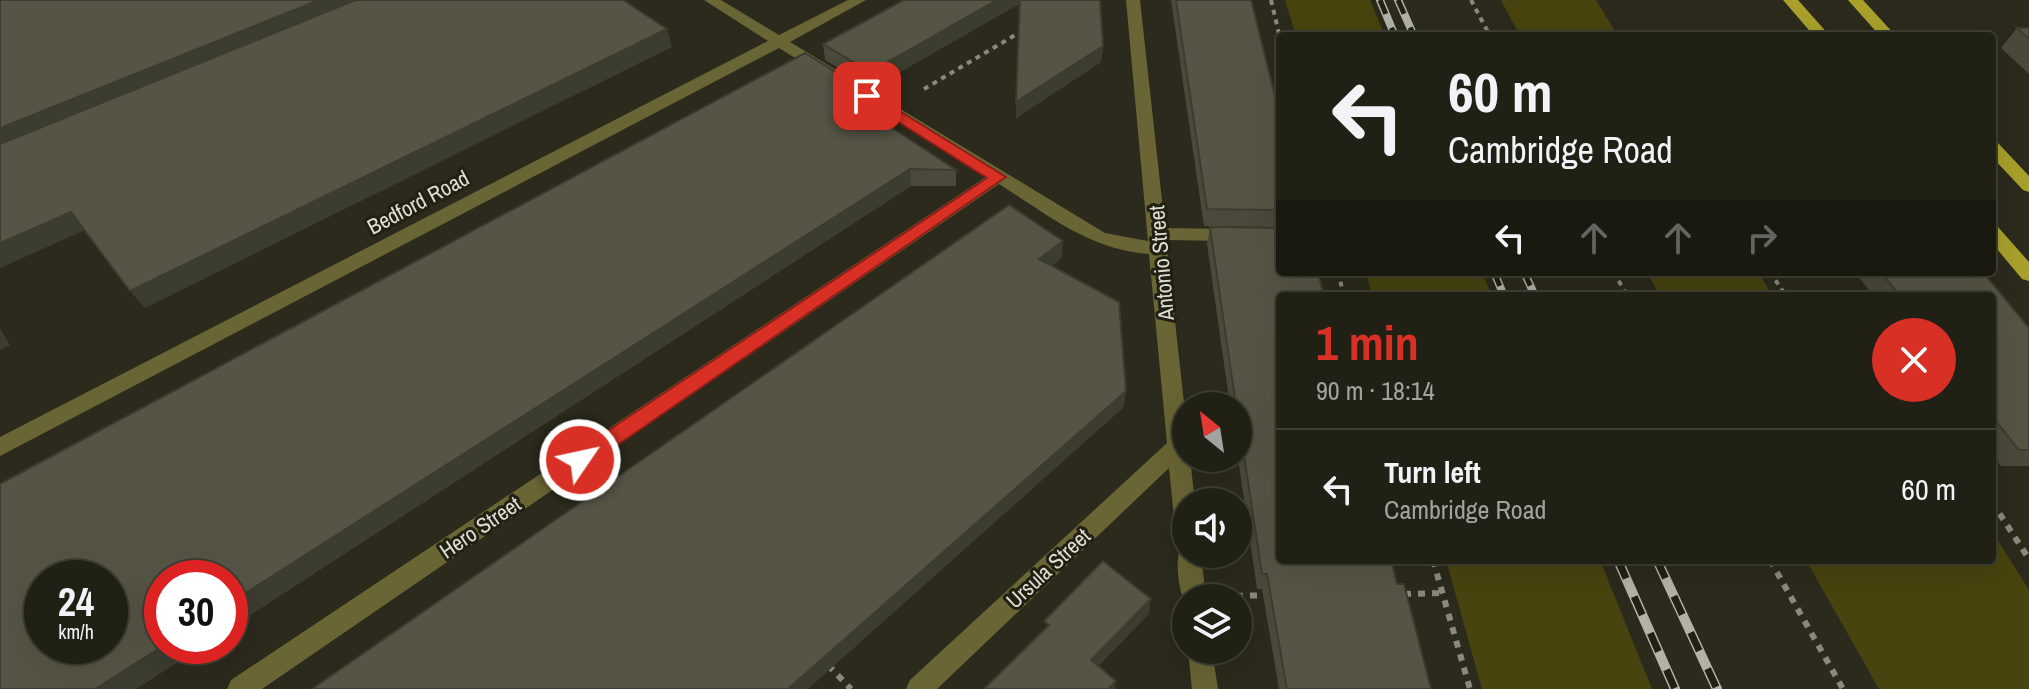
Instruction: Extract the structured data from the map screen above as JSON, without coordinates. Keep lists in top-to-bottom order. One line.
{"streets":{"street":["Bedford Road","Antonio Street","Hero Street","Ursula Street"]},"north":"top left","page":{"turn":["60 m","Cambridge Road"],"heading":["1 min","90 m · 18:14"],"list":[{"name":"Turn left","note":"Cambridge Road","value":"60 m"}],"speed":"24 km/h","limit":"30"}}
